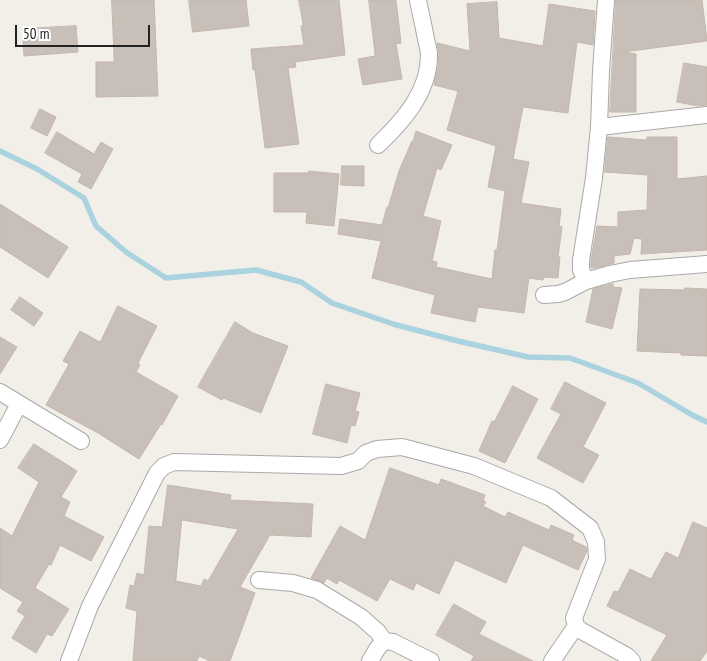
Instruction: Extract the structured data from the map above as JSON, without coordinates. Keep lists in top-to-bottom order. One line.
{"scale_bar":"50 m"}
